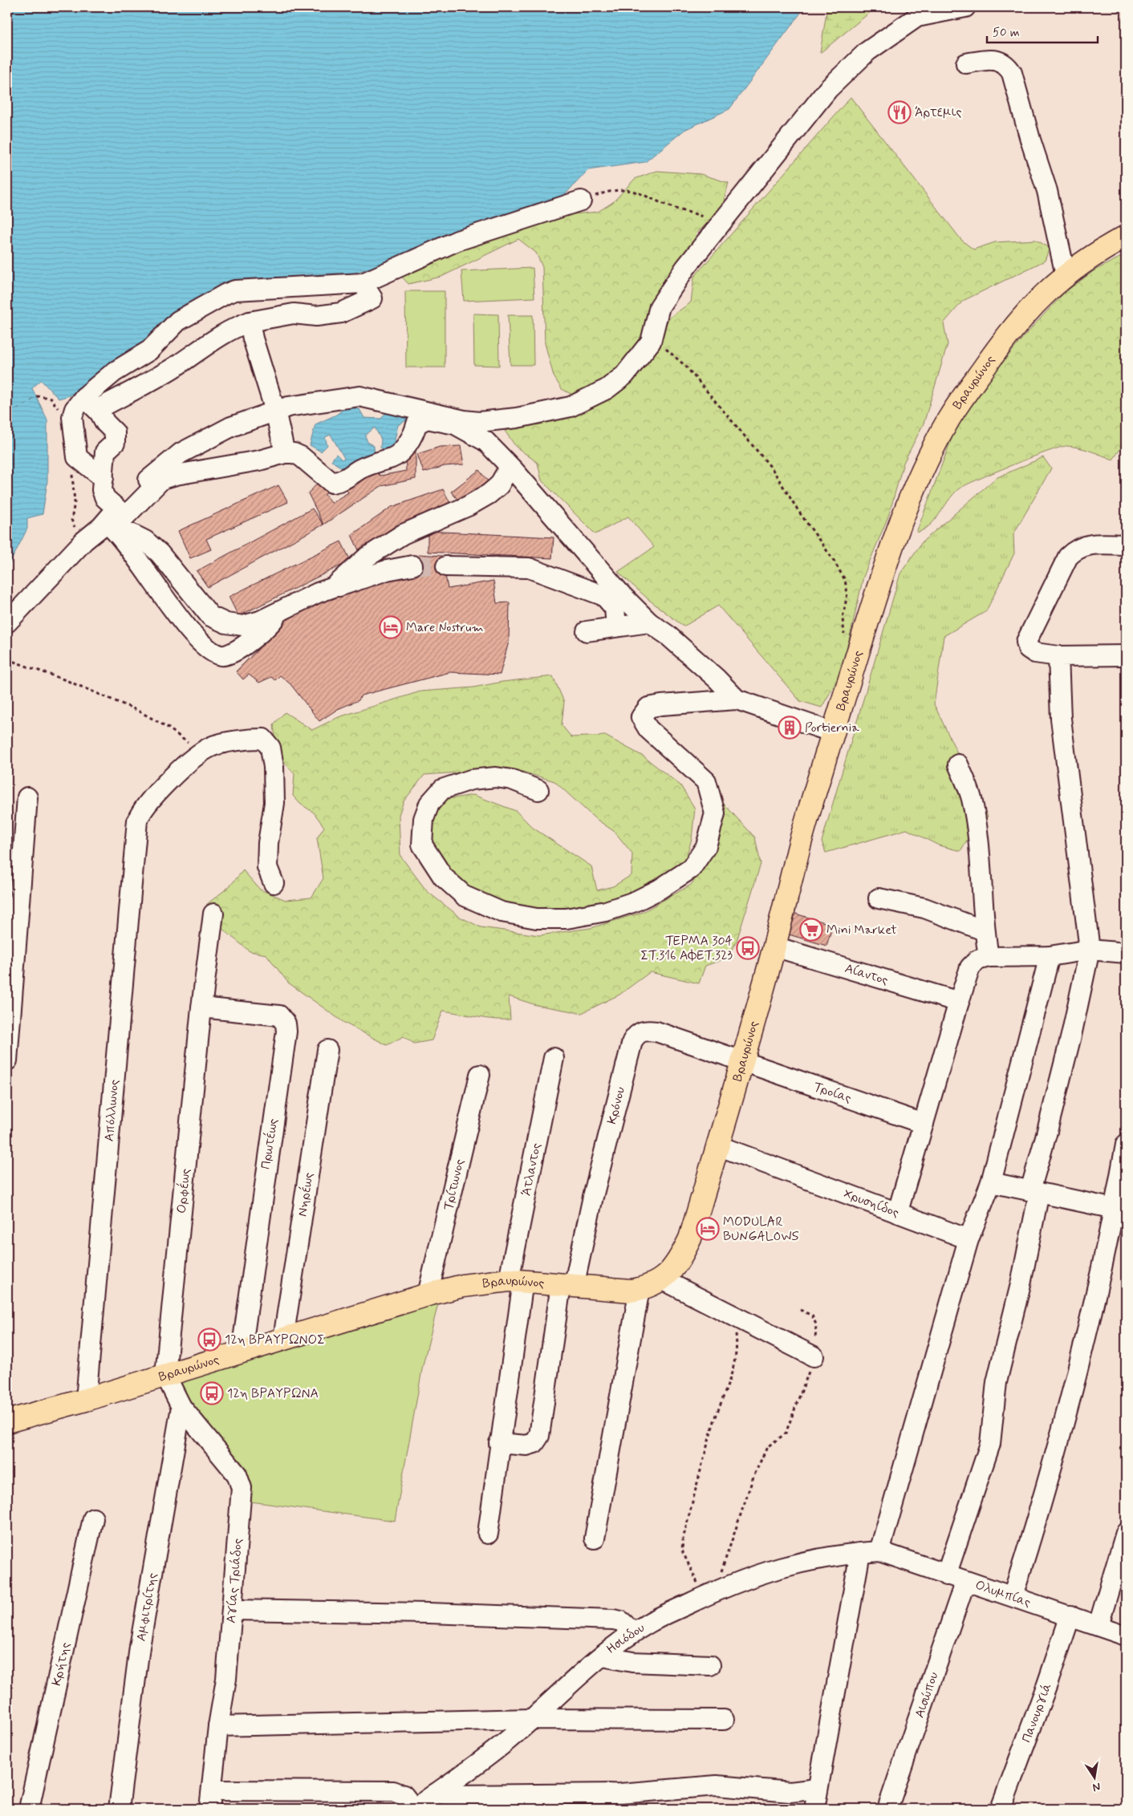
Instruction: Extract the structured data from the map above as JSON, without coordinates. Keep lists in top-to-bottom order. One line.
{"streets":{"main road":["Βραυρώνος"],"street":["Αίαντος","Τροίας","Κρόνου","Απόλλωνος","Πρωτέως","Άτλαντος","Τρίτωνος","Ορφέως","Νηρέως","Χρυσηίδος","Αγίας Τριάδος","Ολυμπίας","Αμφιτρίτης","Ησιόδου","Κρήτης","Αισώπου","Πανουργιά"]},"crossings":[["Βραυρώνος","Αίαντος"],["Βραυρώνος","Τροίας"],["Βραυρώνος","Κρόνου"],["Βραυρώνος","Απόλλωνος"],["Βραυρώνος","Πρωτέως"],["Βραυρώνος","Άτλαντος"],["Βραυρώνος","Τρίτωνος"],["Βραυρώνος","Ορφέως"],["Βραυρώνος","Νηρέως"],["Βραυρώνος","Χρυσηίδος"],["Βραυρώνος","Αγίας Τριάδος"],["Τροίας","Κρόνου"],["Πρωτέως","Ορφέως"],["Ορφέως","Αγίας Τριάδος"],["Αγίας Τριάδος","Αμφιτρίτης"],["Ολυμπίας","Ησιόδου"],["Ολυμπίας","Αισώπου"],["Ολυμπίας","Πανουργιά"]],"places":{"restaurant":["Άρτεμις"],"hotel":["Mare Nostrum","MODULAR BUNGALOWS"],"building":["Portiernia"],"supermarket":["Mini Market"],"bus stop":["ΤΕΡΜΑ 304 ΣΤ.316 ΑΦΕΤ.323","12η ΒΡΑΥΡΩΝΟΣ","12η ΒΡΑΥΡΩΝΑ"]},"scale_bar":"50 m","north":"bottom"}
